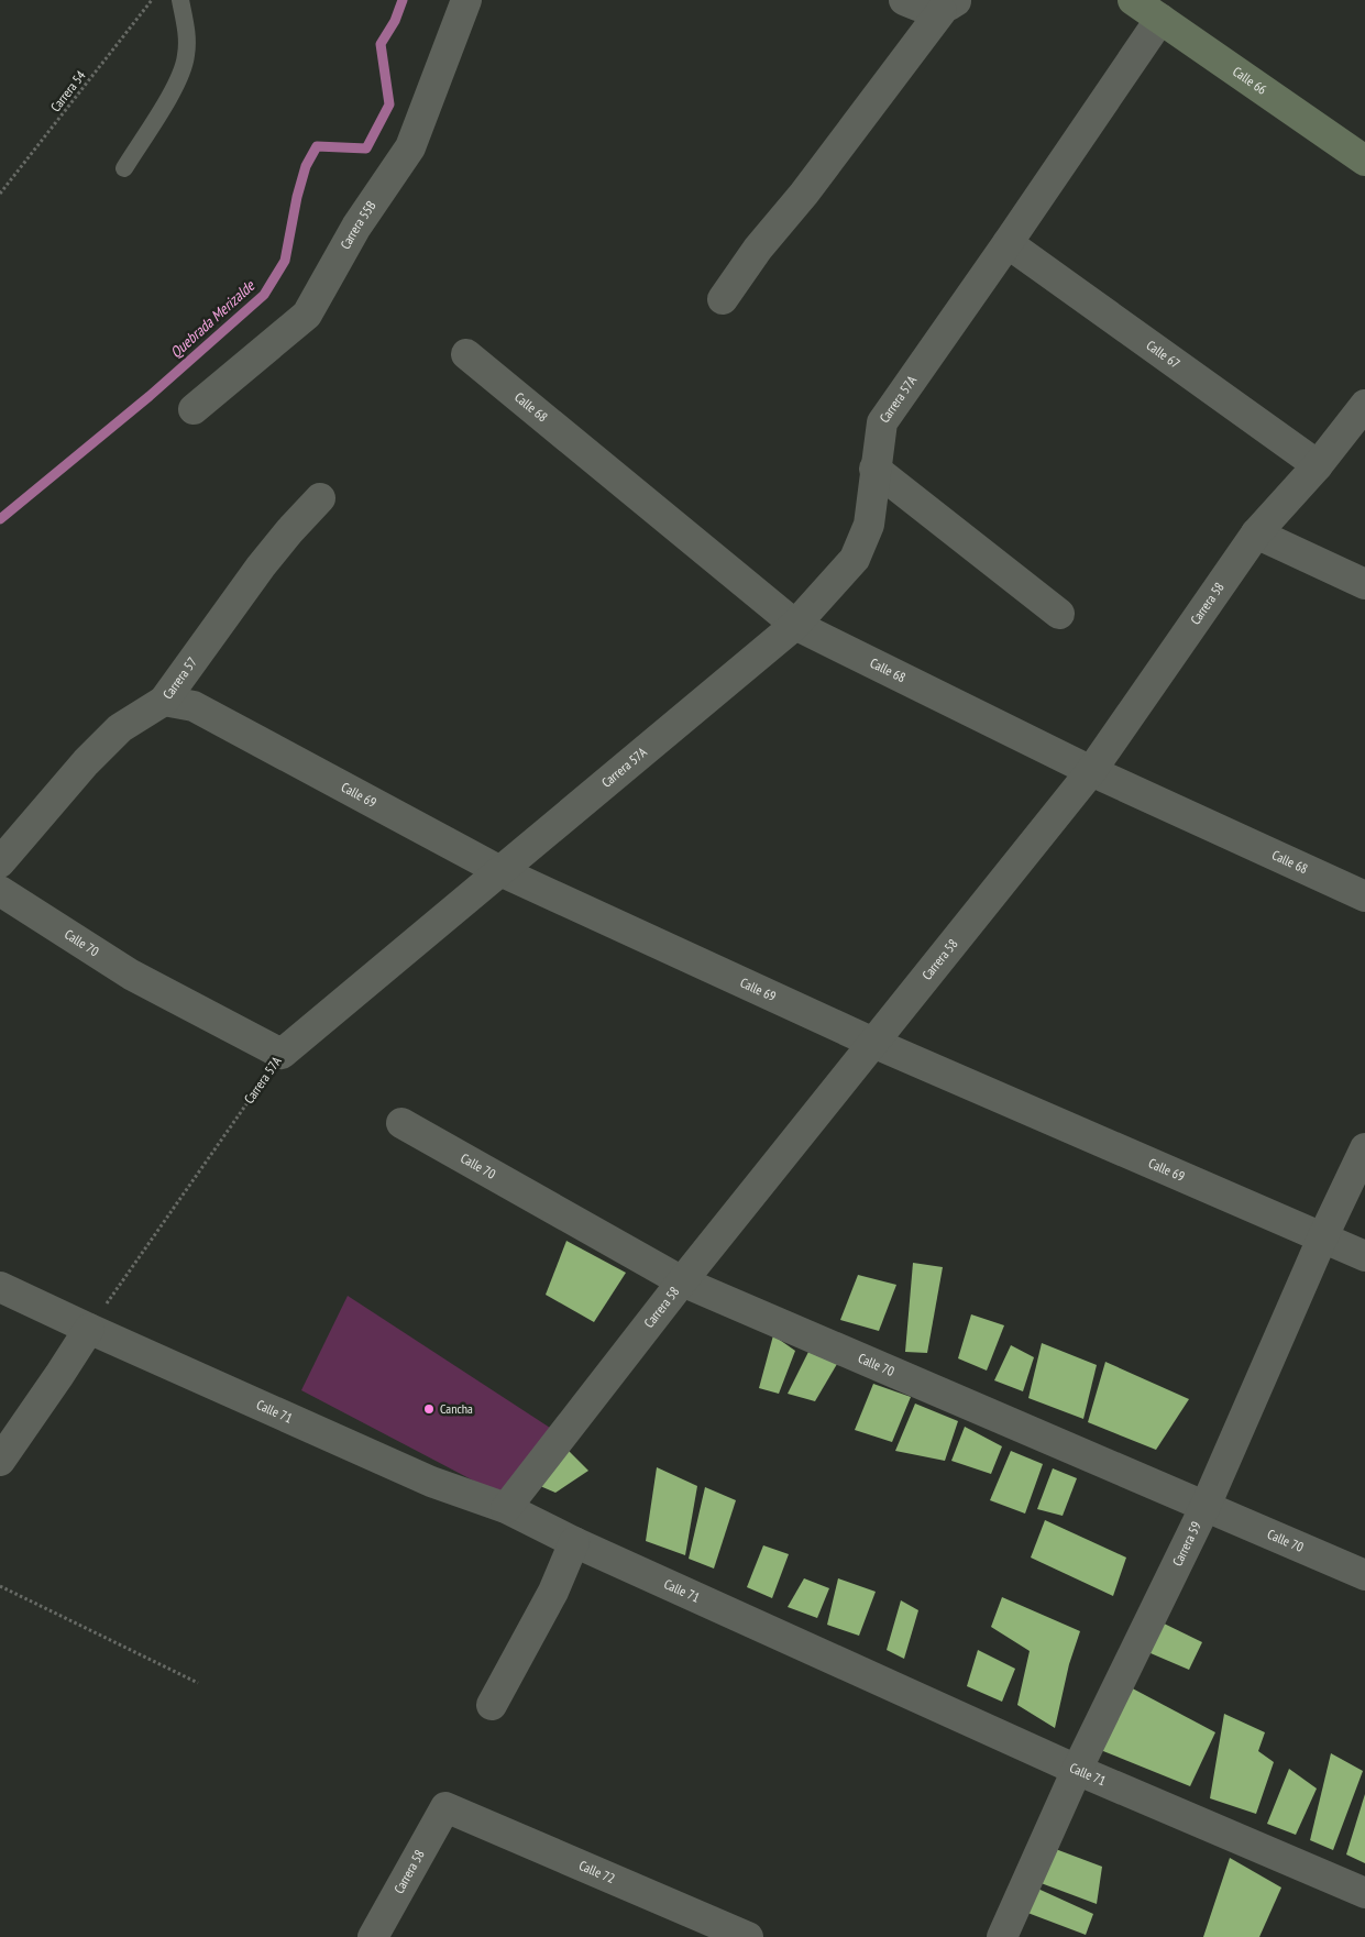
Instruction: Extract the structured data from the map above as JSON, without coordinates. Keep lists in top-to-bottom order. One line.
{"streets":{"street":["Calle 66","Carrera 55B","Calle 67","Carrera 57A","Calle 68","Carrera 58","Carrera 57","Calle 69","Calle 70","Calle 71","Carrera 59","Calle 72"],"path":["Carrera 54"]},"crossings":[["Calle 66","Carrera 57A"],["Calle 67","Carrera 57A"],["Calle 67","Carrera 58"],["Carrera 57A","Calle 68"],["Carrera 57A","Calle 69"],["Carrera 57A","Calle 70"],["Carrera 57A","Calle 71"],["Calle 68","Carrera 58"],["Carrera 58","Calle 69"],["Carrera 58","Calle 70"],["Carrera 58","Calle 71"],["Carrera 58","Calle 72"],["Carrera 57","Calle 69"],["Calle 69","Carrera 59"],["Calle 70","Carrera 59"],["Calle 71","Carrera 59"]],"water":["Quebrada Merizalde"],"places":["Cancha"]}
